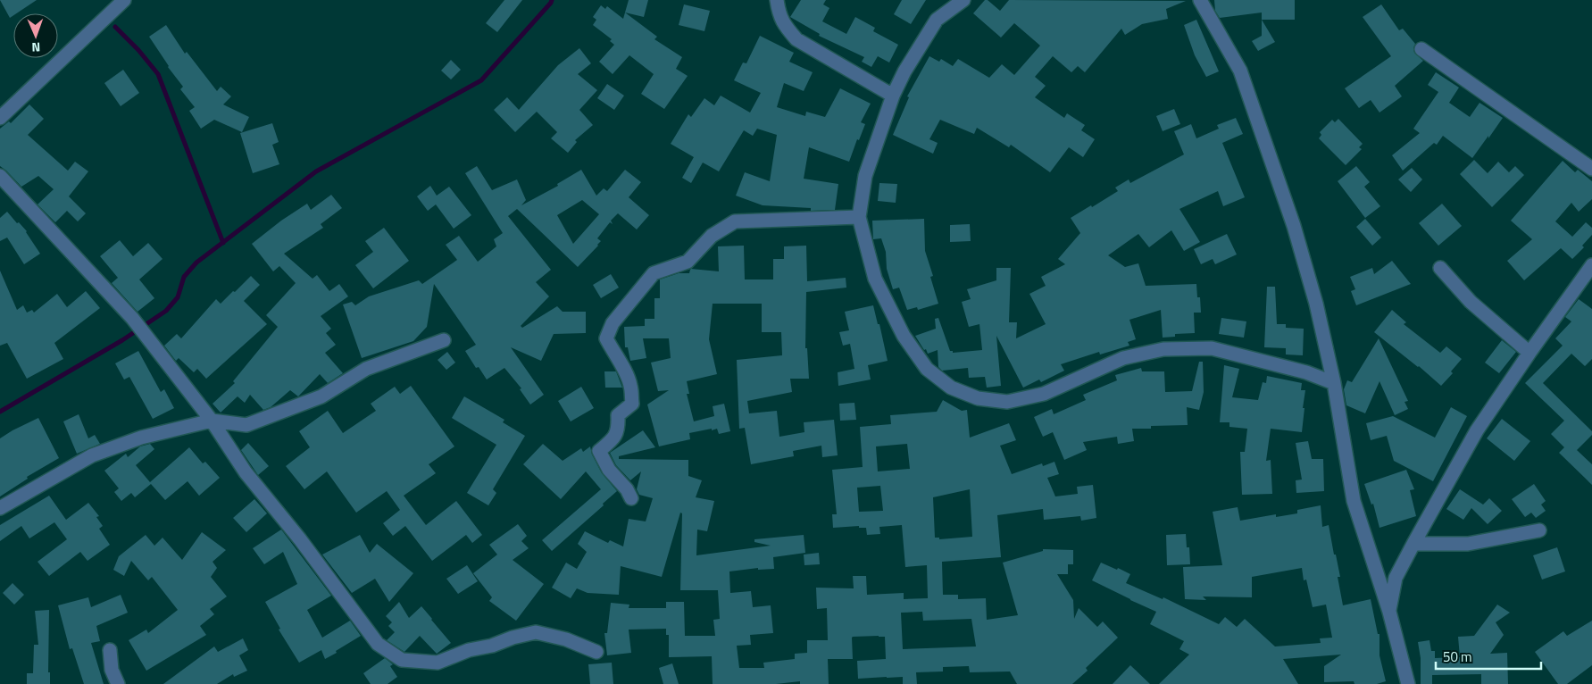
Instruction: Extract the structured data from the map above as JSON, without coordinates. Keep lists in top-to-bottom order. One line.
{"scale_bar":"50 m","north":"bottom"}
